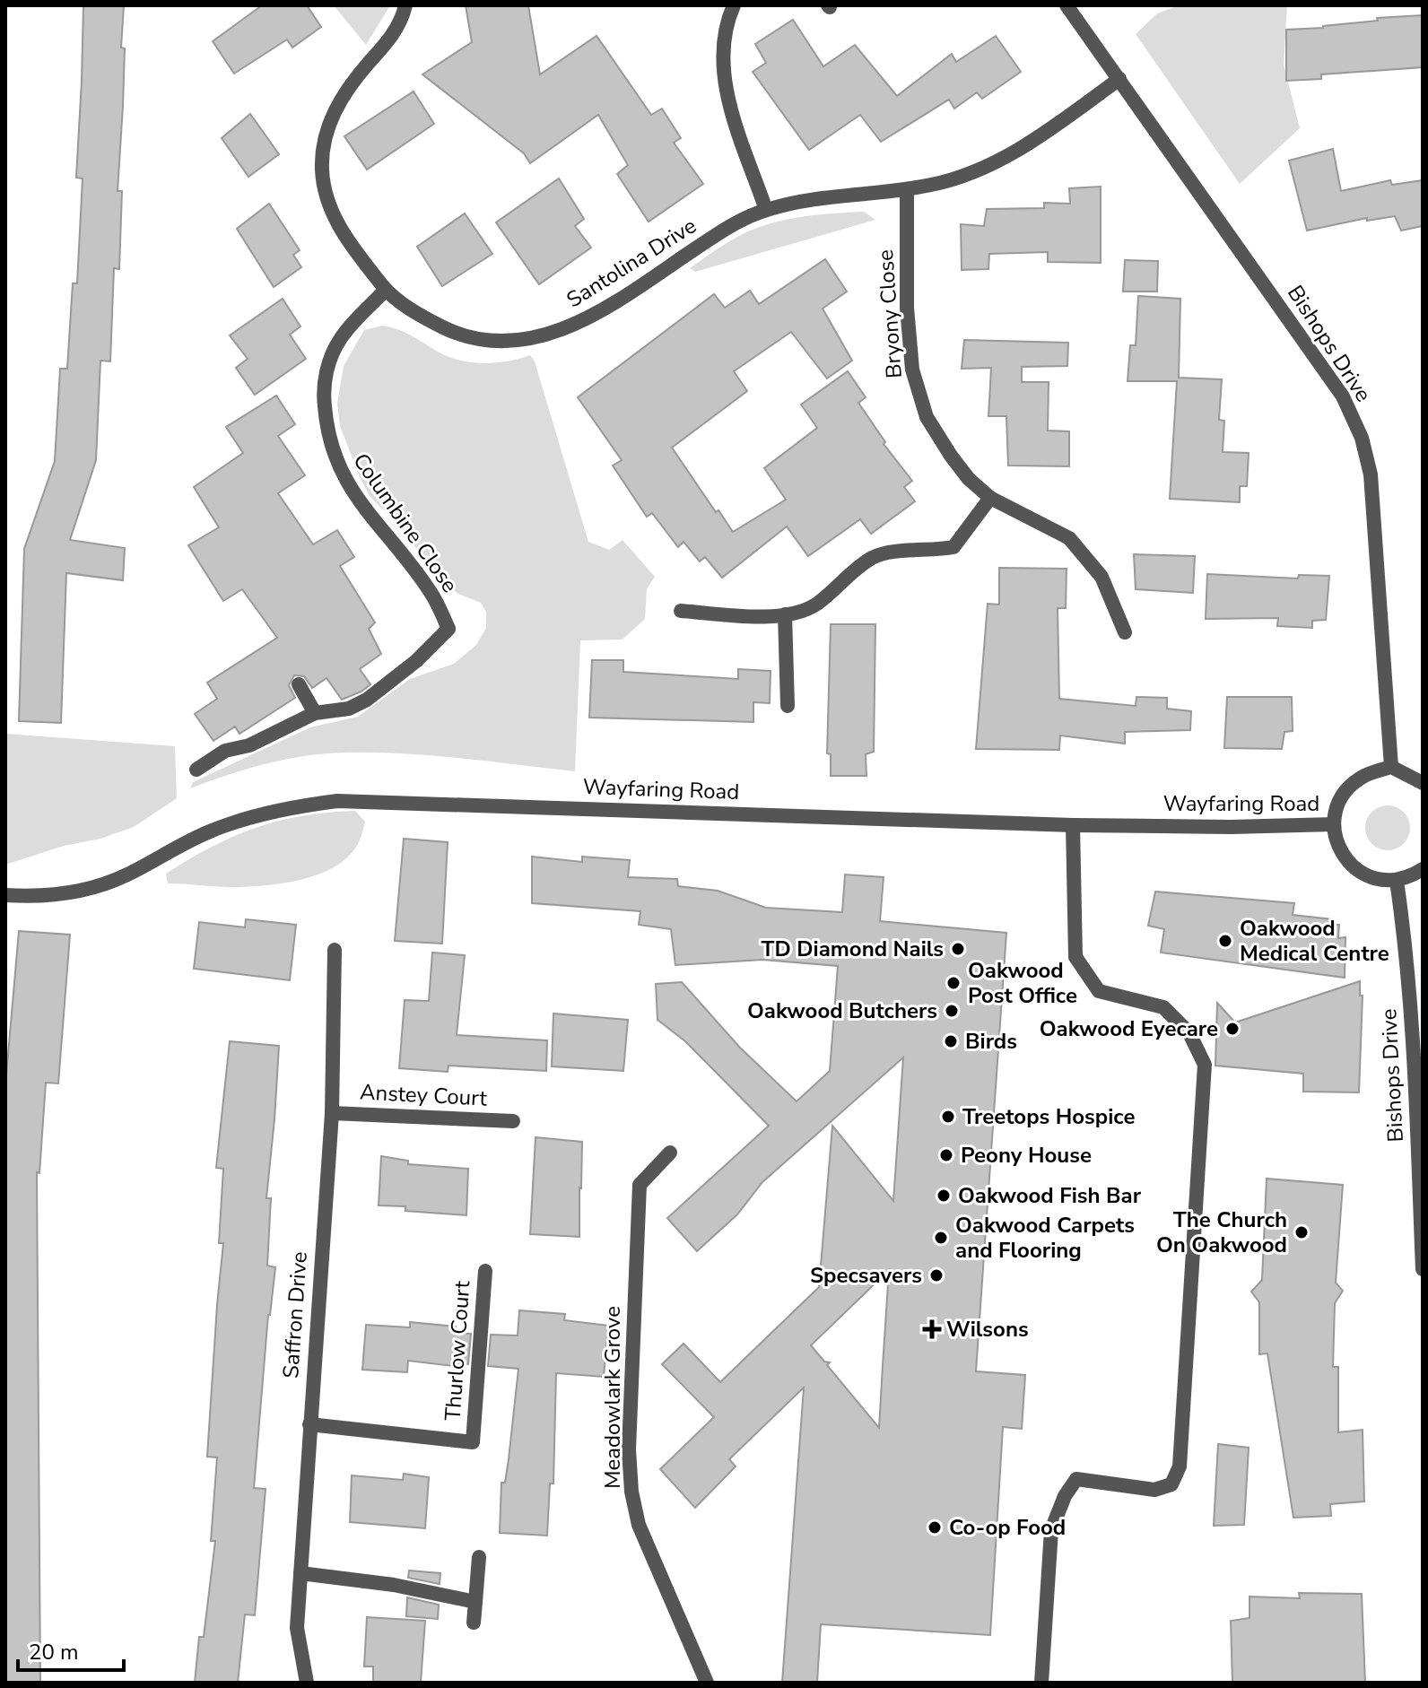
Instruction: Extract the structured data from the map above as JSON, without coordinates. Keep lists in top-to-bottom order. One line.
{"streets":{"street":["Santolina Drive","Bryony Close","Bishops Drive","Columbine Close","Wayfaring Road","Anstey Court","Saffron Drive","Thurlow Court","Meadowlark Grove"]},"crossings":[["Santolina Drive","Bryony Close"],["Santolina Drive","Bishops Drive"],["Santolina Drive","Columbine Close"],["Anstey Court","Saffron Drive"],["Saffron Drive","Thurlow Court"]],"places":{"other":["Oakwood Medical Centre","TD Diamond Nails","Oakwood Post Office","Oakwood Butchers","Oakwood Eyecare","Birds","Treetops Hospice","Peony House","Oakwood Fish Bar","The Church On Oakwood","Oakwood Carpets and Flooring","Specsavers","Co-op Food"],"health":["Wilsons"]},"scale_bar":"20 m"}
